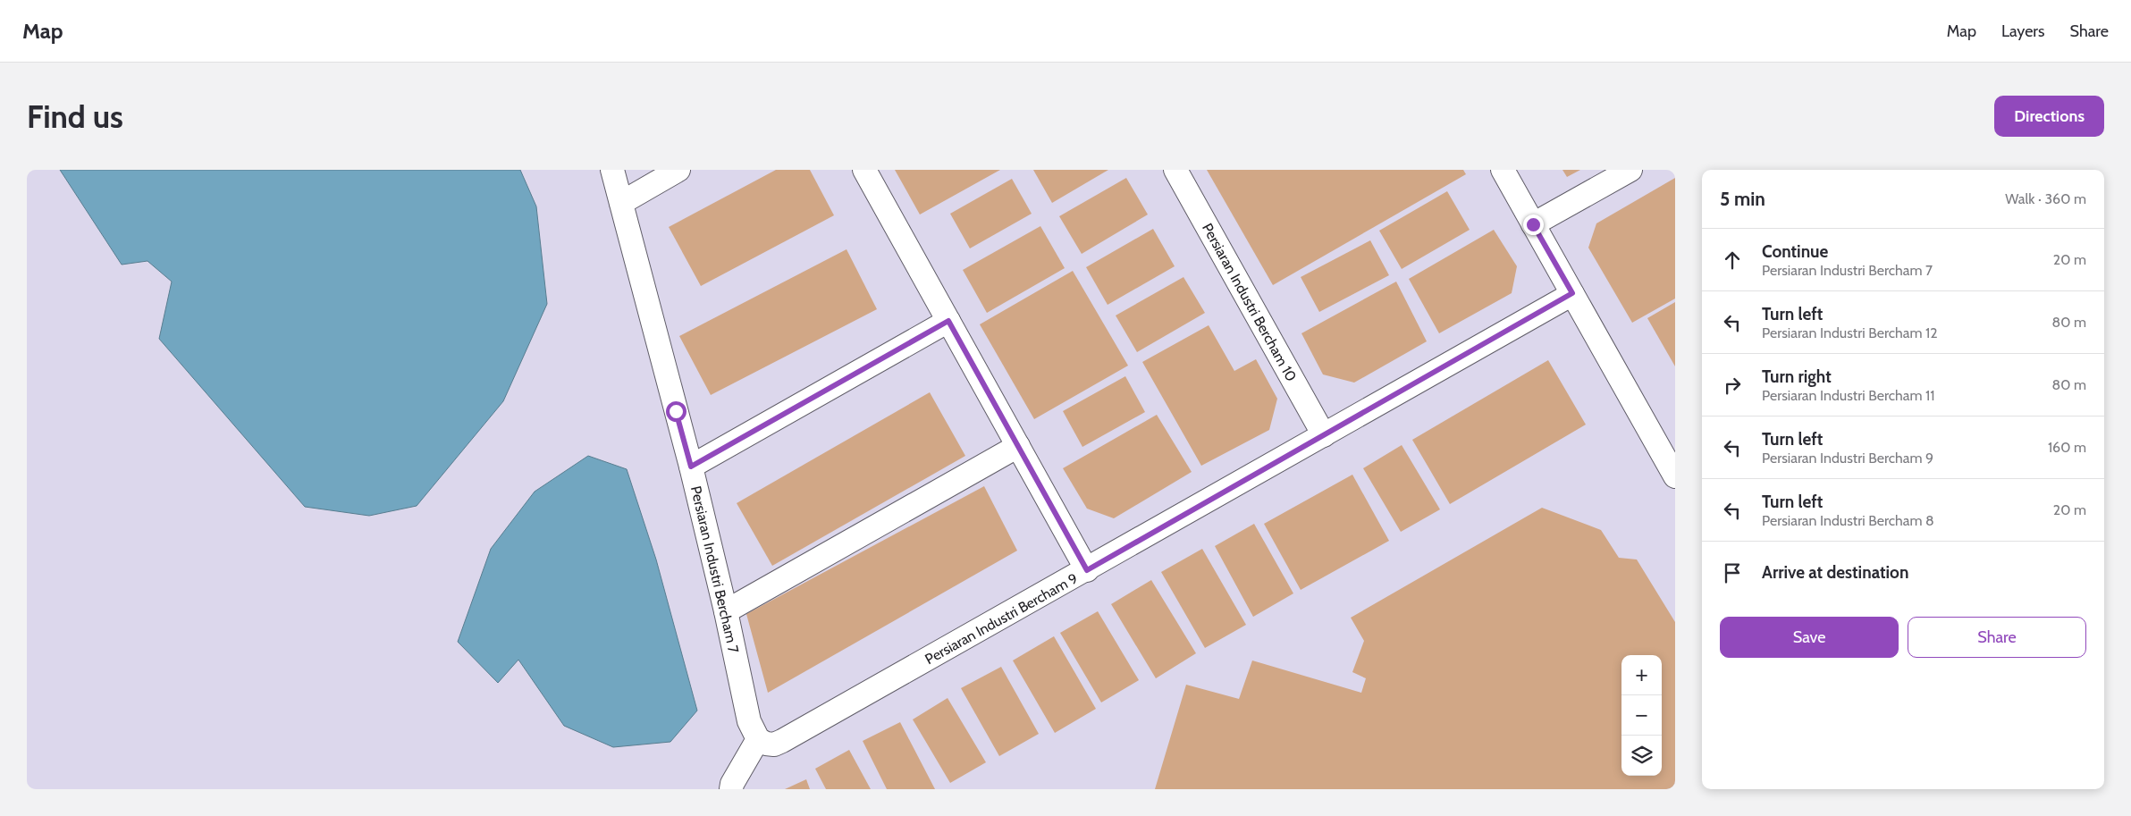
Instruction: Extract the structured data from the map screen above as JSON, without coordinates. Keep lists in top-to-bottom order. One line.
{"streets":{"street":["Persiaran Industri Bercham 10","Persiaran Industri Bercham 7","Persiaran Industri Bercham 9"]},"crossings":[["Persiaran Industri Bercham 10","Persiaran Industri Bercham 9"],["Persiaran Industri Bercham 7","Persiaran Industri Bercham 9"]],"page":{"header":"Map","nav":["Map","Layers","Share"],"buttons":["Directions",["Save","Share"]],"title":"Find us","heading":["5 min","Walk · 360 m"],"list":[["Continue","Persiaran Industri Bercham 7","20 m"],["Turn left","Persiaran Industri Bercham 12","80 m"],["Turn right","Persiaran Industri Bercham 11","80 m"],["Turn left","Persiaran Industri Bercham 9","160 m"],["Turn left","Persiaran Industri Bercham 8","20 m"],"Arrive at destination"],"map_buttons":["+","−"]}}
